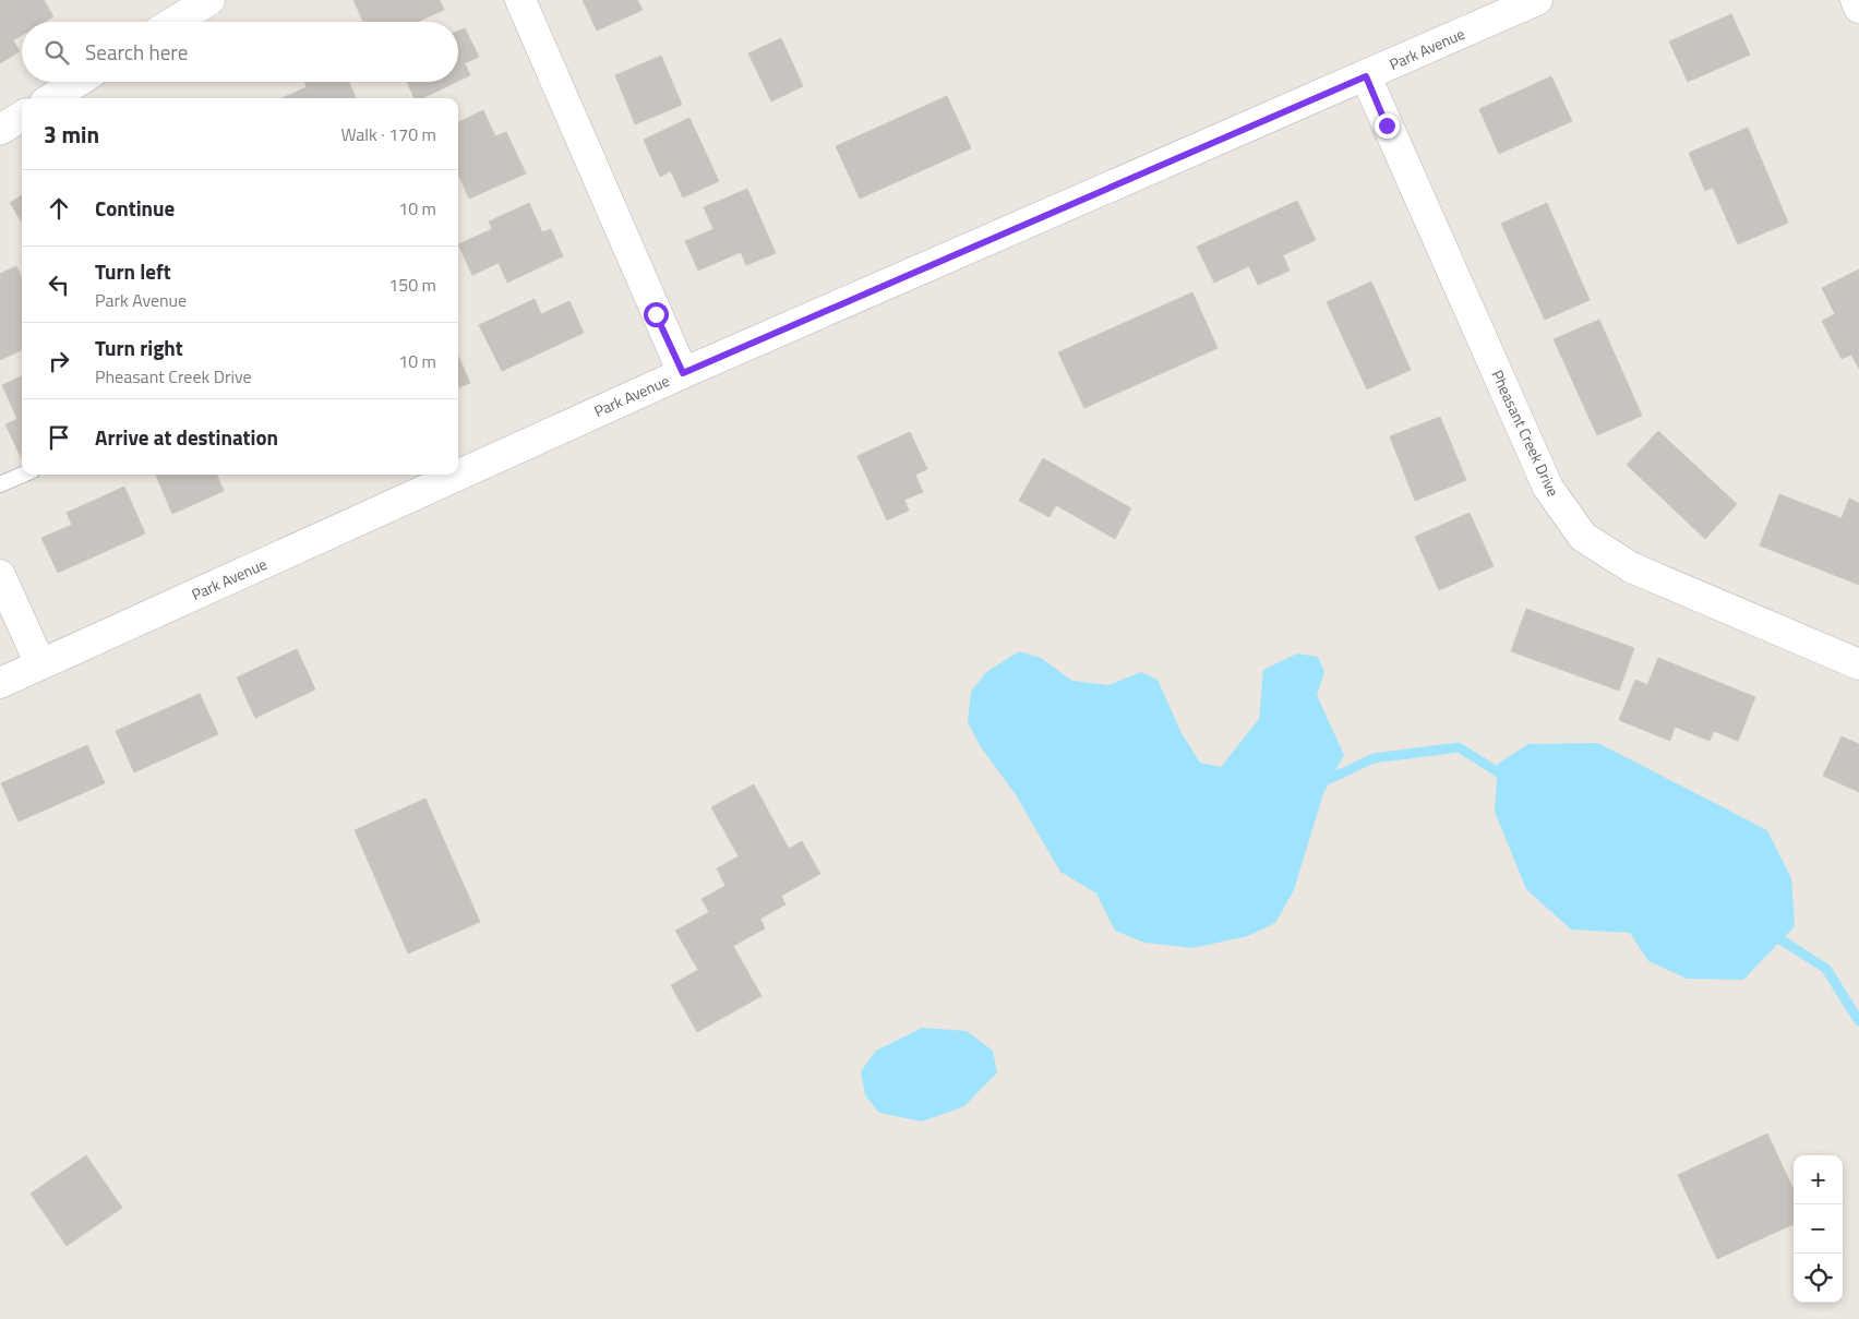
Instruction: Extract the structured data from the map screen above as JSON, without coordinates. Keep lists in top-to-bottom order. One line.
{"streets":{"street":["Park Avenue","Pheasant Creek Drive"]},"crossings":[["Park Avenue","Pheasant Creek Drive"]],"page":{"search":"Search here","heading":["3 min","Walk · 170 m"],"list":[["Continue","10 m"],["Turn left","Park Avenue","150 m"],["Turn right","Pheasant Creek Drive","10 m"],"Arrive at destination"],"map_buttons":["+","−"]}}
